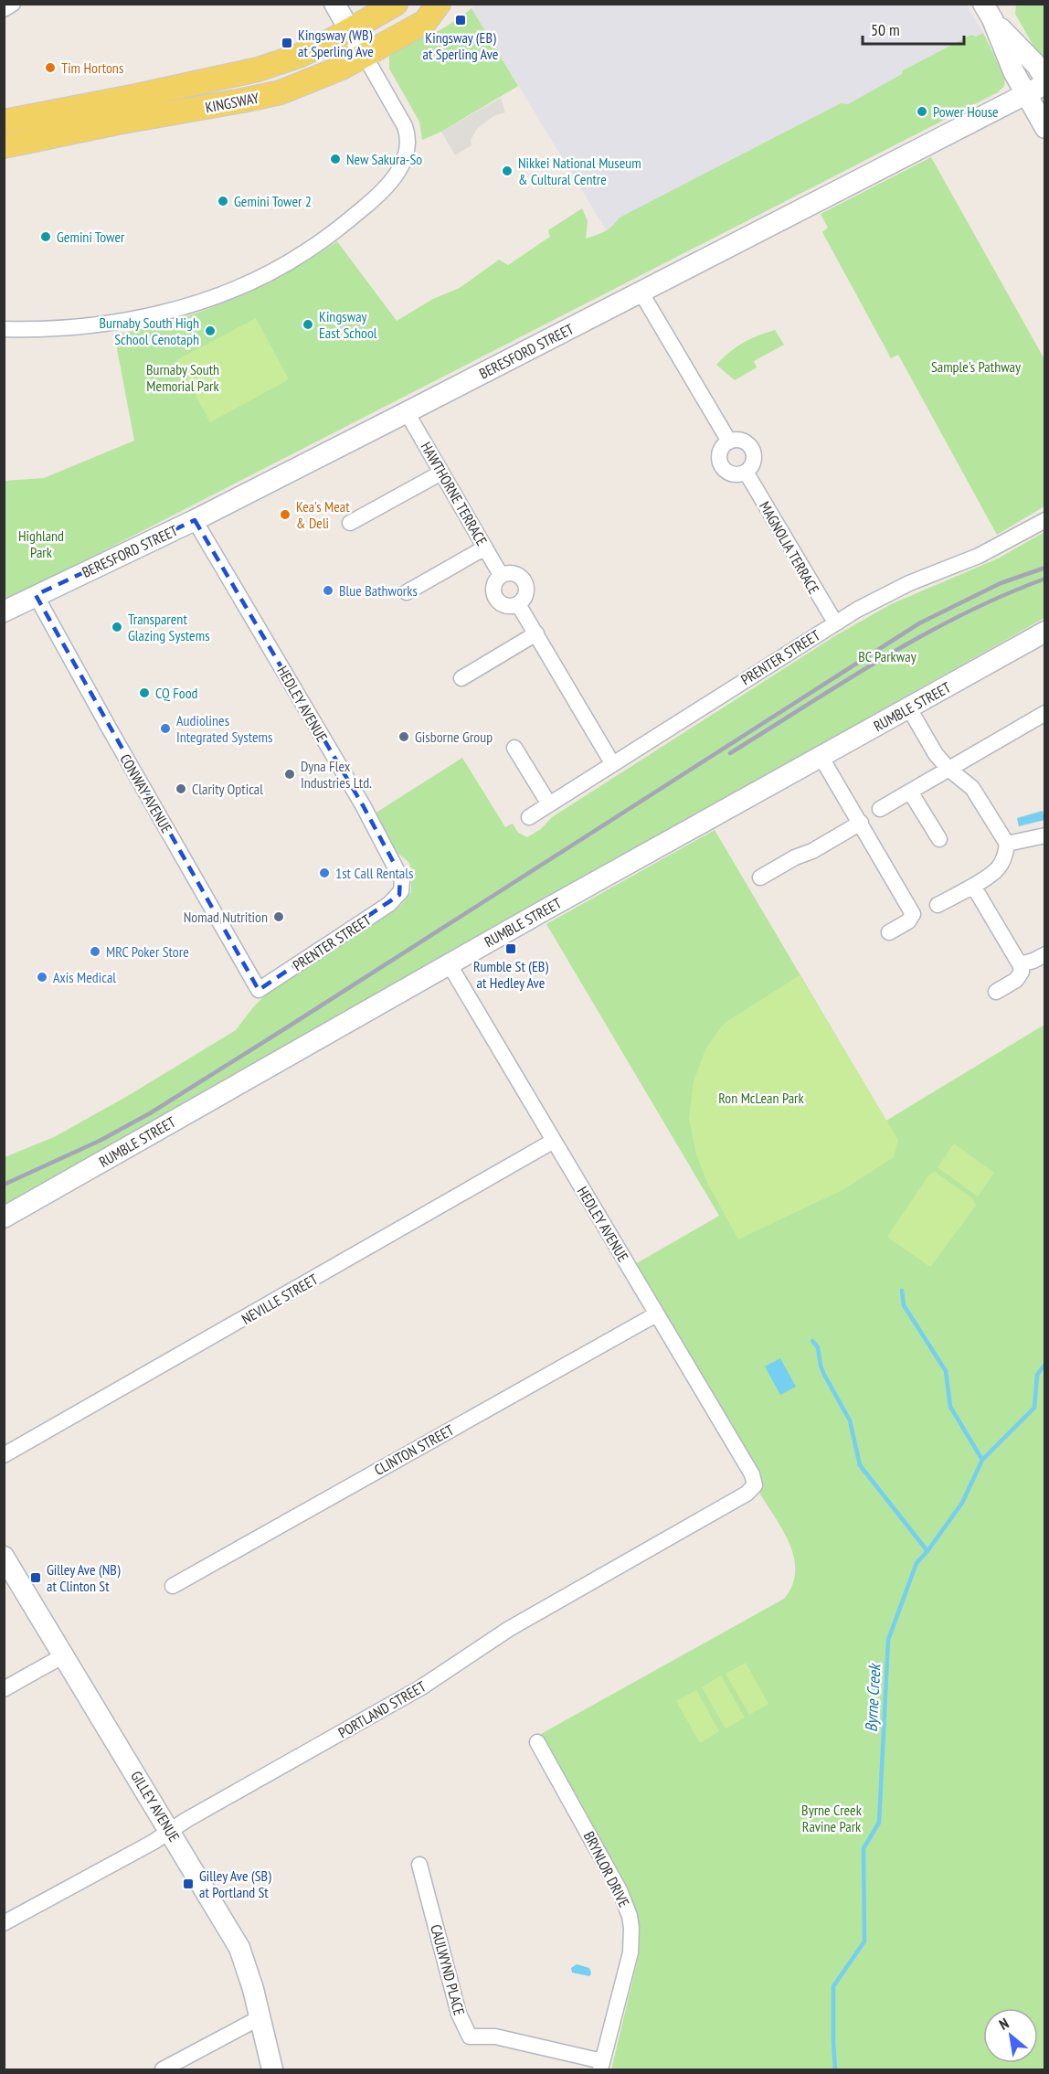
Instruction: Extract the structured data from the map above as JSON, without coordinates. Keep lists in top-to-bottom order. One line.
{"streets":{"main road":["KINGSWAY"],"street":["BERESFORD STREET","HAWTHORNE TERRACE","MAGNOLIA TERRACE","PRENTER STREET","HEDLEY AVENUE","RUMBLE STREET","CONWAY AVENUE","NEVILLE STREET","CLINTON STREET","PORTLAND STREET","GILLEY AVENUE","BRYNLOR DRIVE","CAULWYND PLACE"]},"crossings":[["BERESFORD STREET","HAWTHORNE TERRACE"],["BERESFORD STREET","HEDLEY AVENUE"],["BERESFORD STREET","CONWAY AVENUE"],["MAGNOLIA TERRACE","PRENTER STREET"],["PRENTER STREET","HEDLEY AVENUE"],["PRENTER STREET","CONWAY AVENUE"],["HEDLEY AVENUE","RUMBLE STREET"],["HEDLEY AVENUE","NEVILLE STREET"],["HEDLEY AVENUE","CLINTON STREET"],["HEDLEY AVENUE","PORTLAND STREET"],["PORTLAND STREET","GILLEY AVENUE"],["BRYNLOR DRIVE","CAULWYND PLACE"]],"water":["Byrne Creek"],"parks":["Sample's Pathway","Burnaby South Memorial Park","Highland Park","BC Parkway","Ron McLean Park","Byrne Creek Ravine Park"],"places":{"transit":["Kingsway (EB) at Sperling Ave","Kingsway (WB) at Sperling Ave","Rumble St (EB) at Hedley Ave","Gilley Ave (NB) at Clinton St","Gilley Ave (SB) at Portland St"],"other":["Tim Hortons","Power House","New Sakura-So","Nikkei National Museum & Cultural Centre","Gemini Tower 2","Gemini Tower","Kingsway East School","Burnaby South High School Cenotaph","Kea's Meat & Deli","Blue Bathworks","Transparent Glazing Systems","CQ Food","Audiolines Integrated Systems","Gisborne Group","Dyna Flex Industries Ltd.","Clarity Optical","1st Call Rentals","Nomad Nutrition","MRC Poker Store","Axis Medical"]},"scale_bar":"50 m","north":"top left"}
